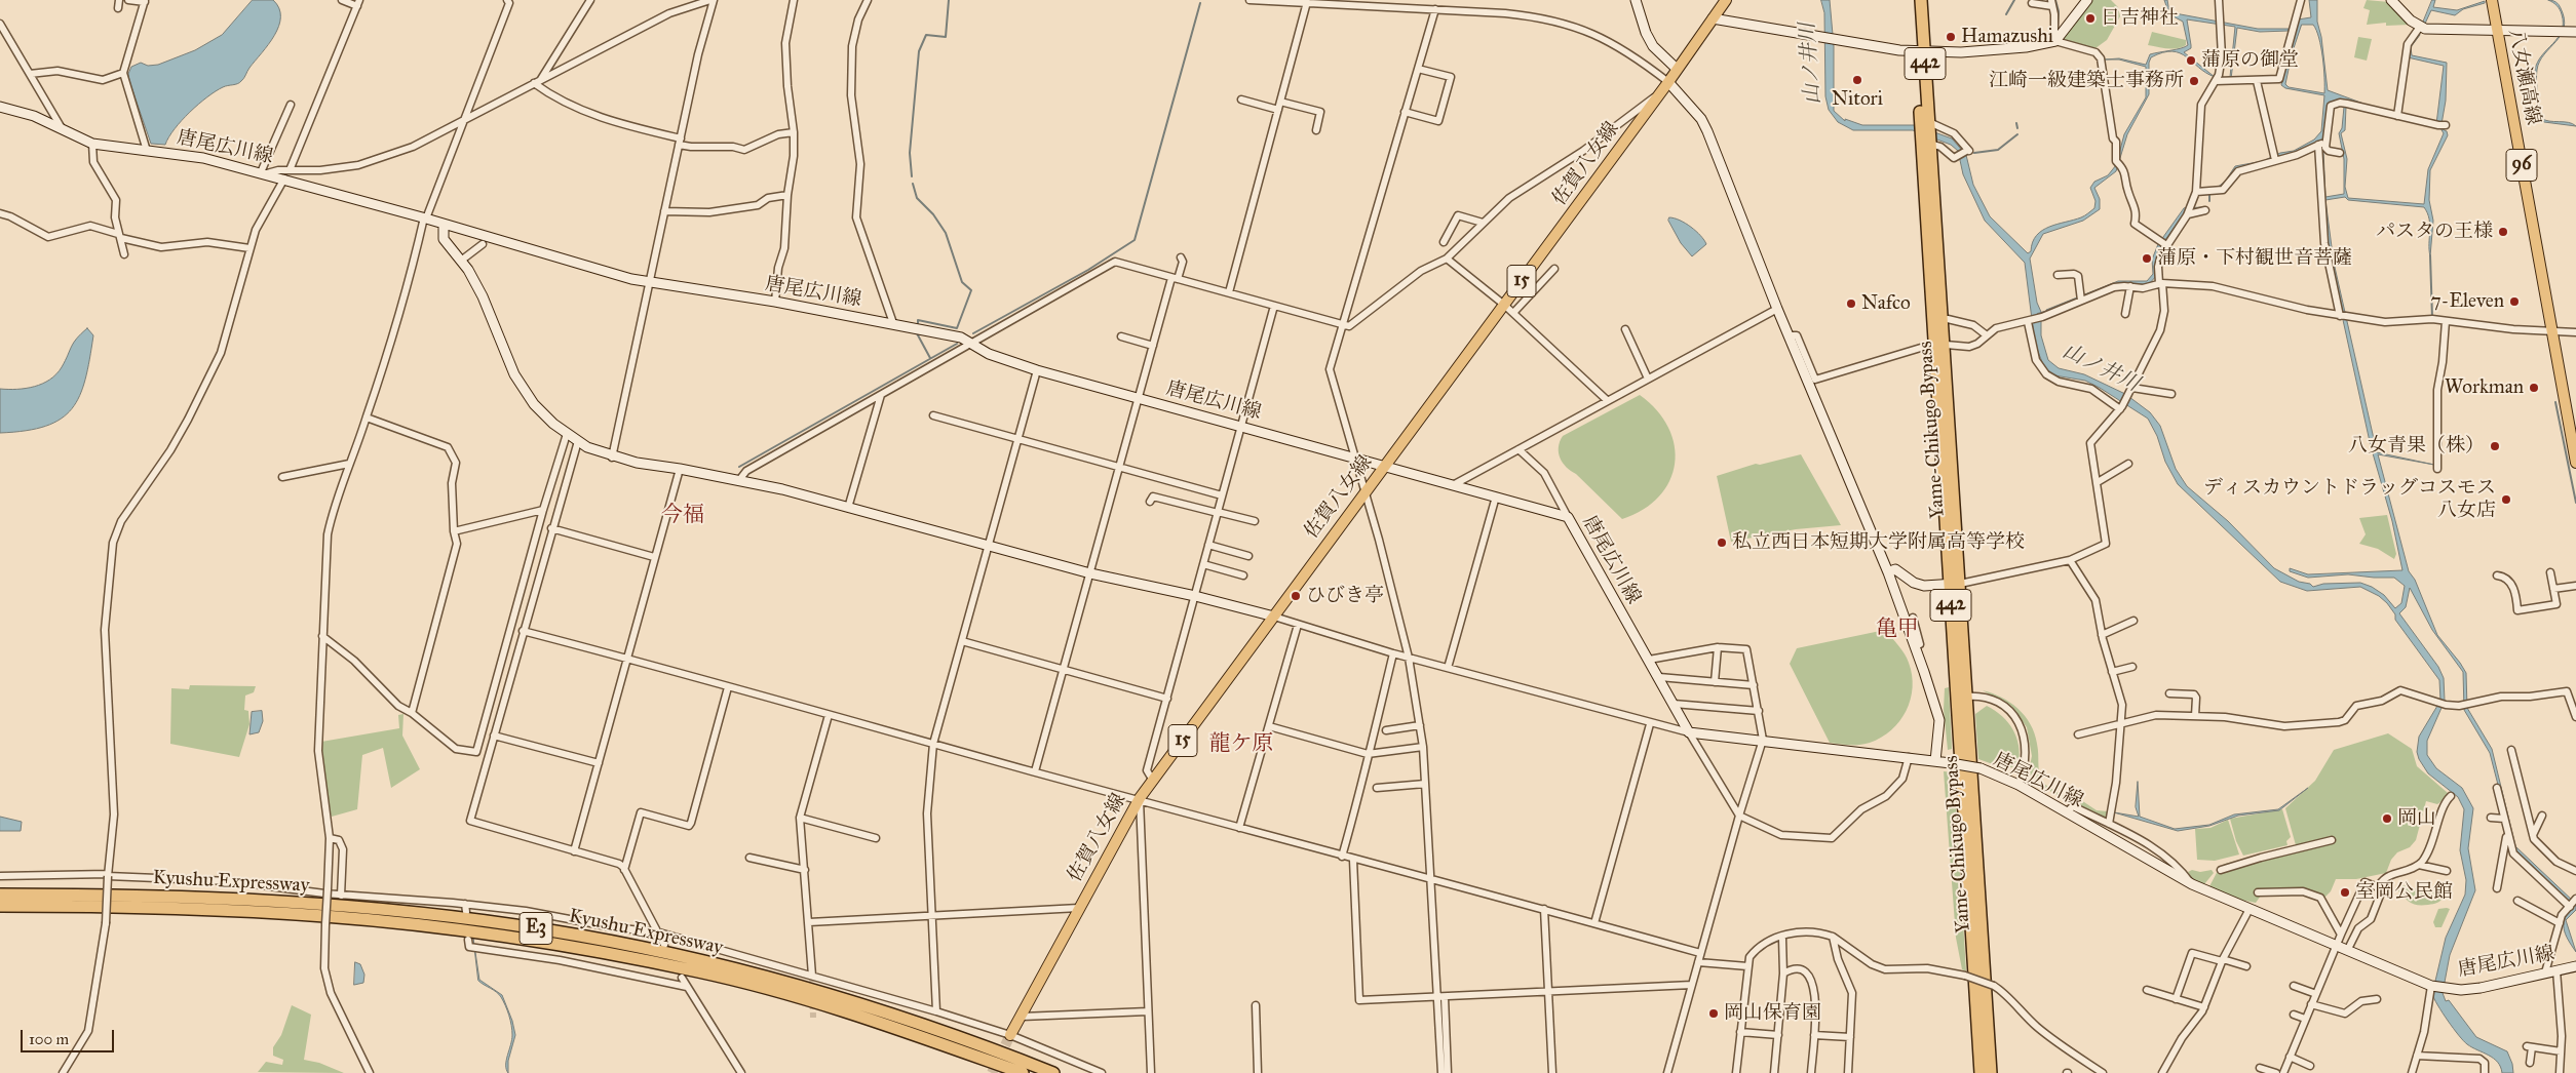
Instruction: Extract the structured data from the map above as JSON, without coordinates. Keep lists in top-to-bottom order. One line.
{"streets":{"highway":["442","Yame-Chikugo Bypass","Kyushu Expressway","E3"],"main road":["八女瀬高線","唐尾広川線","佐賀八女線","96","15"]},"crossings":[["唐尾広川線","佐賀八女線"]],"districts":["今福","亀甲","龍ケ原"],"water":["山ノ井川"],"places":["日吉神社","Hamazushi","蒲原の御堂","Nitori","江崎一級建築士事務所","パスタの王様","蒲原・下村観世音菩薩","7-Eleven","Nafco","Workman","八女青果（株）","ディスカウントドラッグコスモス 八女店","私立西日本短期大学附属高等学校","ひびき亭","岡山","室岡公民館","岡山保育園"],"scale_bar":"100 m"}
